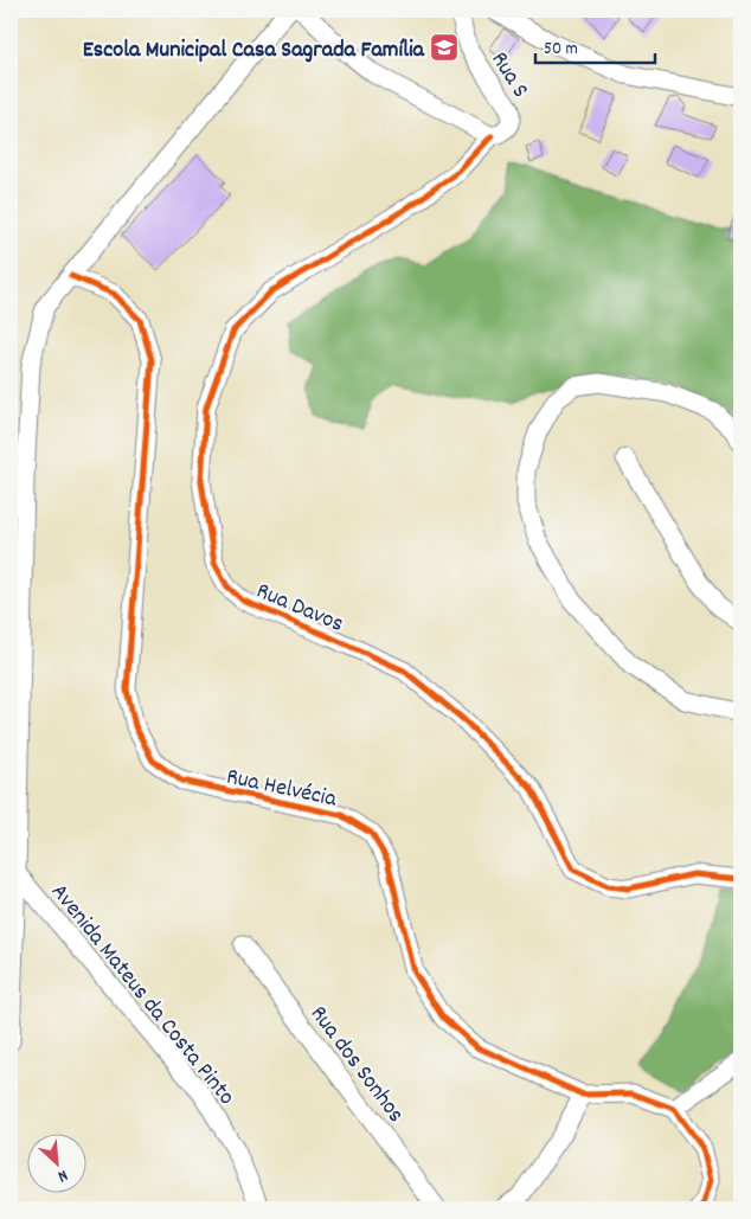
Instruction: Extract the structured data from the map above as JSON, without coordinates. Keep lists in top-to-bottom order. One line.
{"streets":{"street":["Rua S","Rua Davos","Rua Helvécia","Avenida Mateus da Costa Pinto","Rua dos Sonhos"]},"crossings":[["Rua S","Rua Davos"]],"places":{"school or university":["Escola Municipal Casa Sagrada Família"]},"scale_bar":"50 m","north":"bottom right"}
